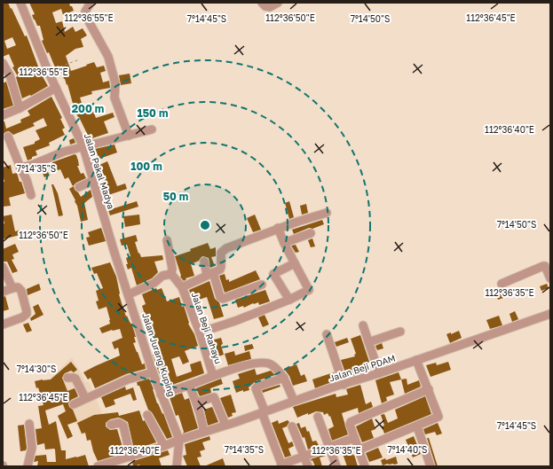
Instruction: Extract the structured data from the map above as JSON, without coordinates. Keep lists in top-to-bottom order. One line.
{"streets":{"street":["Jalan Pakal Madya","Jalan Beji Rahayu","Jalan Jurang Kuping","Jalan Beji PDAM"]},"crossings":[["Jalan Pakal Madya","Jalan Jurang Kuping"],["Jalan Jurang Kuping","Jalan Beji PDAM"]],"coordinates":["112°36'55\"E","112°36'50\"E","112°36'45\"E","7°14'50\"S","7°14'45\"S","112°36'40\"E","7°14'35\"S","112°36'35\"E","7°14'30\"S","7°14'40\"S"],"rings":["200 m","150 m","100 m","50 m"]}
